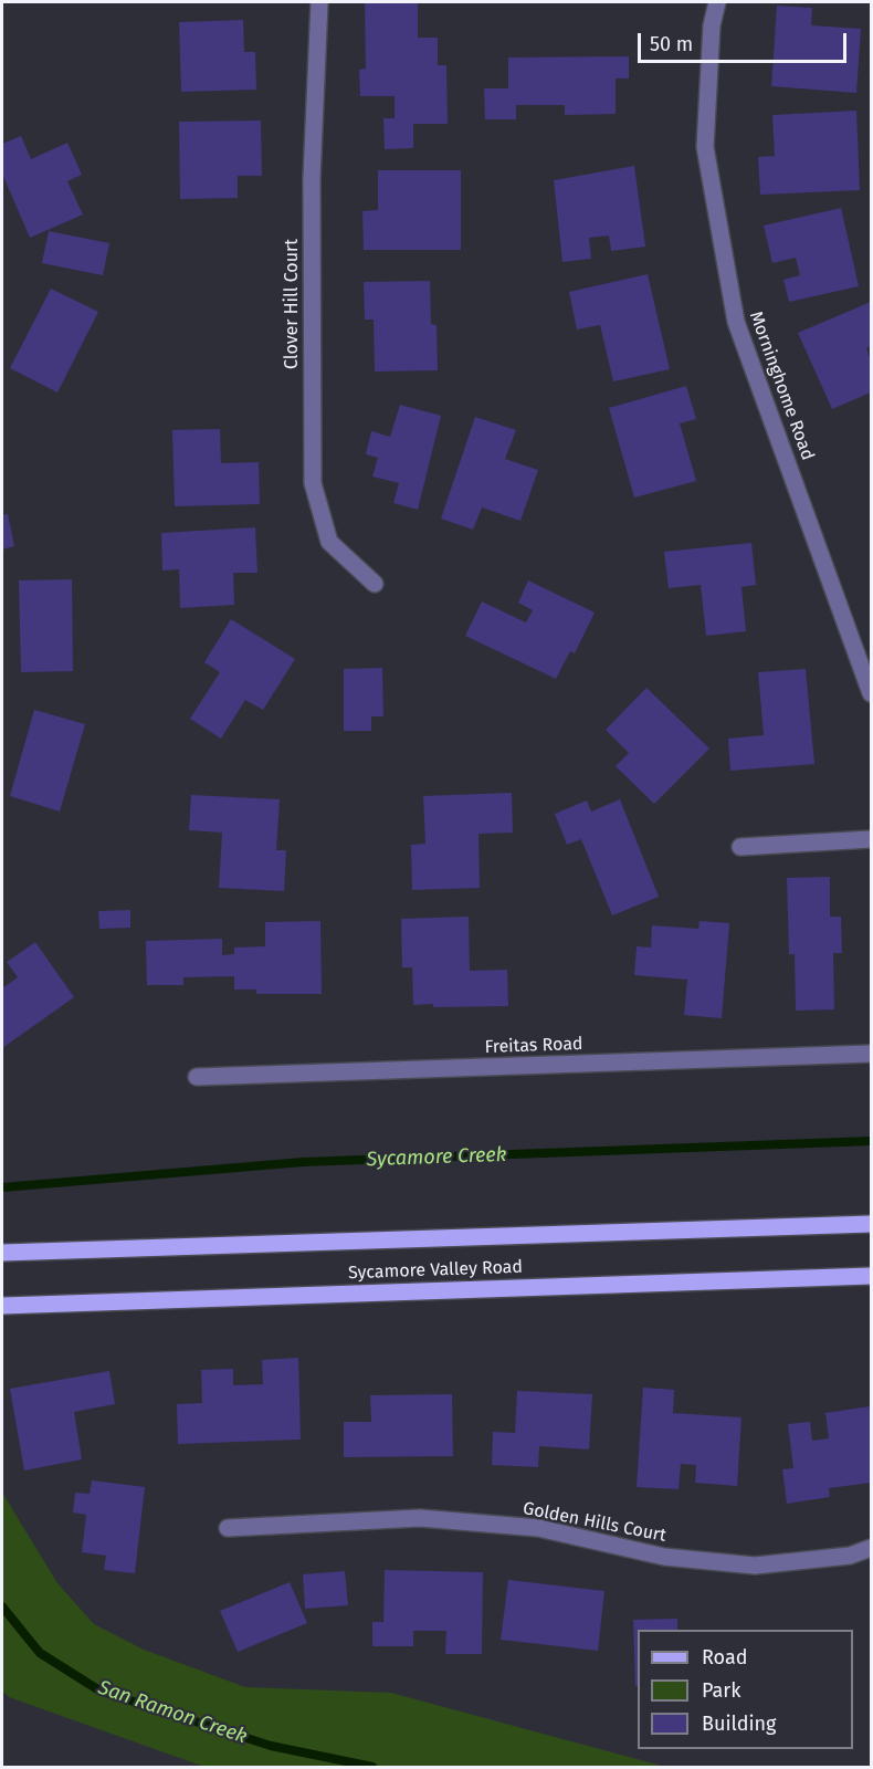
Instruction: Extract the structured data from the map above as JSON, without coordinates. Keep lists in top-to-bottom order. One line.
{"streets":{"main road":["Sycamore Valley Road"],"street":["Clover Hill Court","Morninghome Road","Freitas Road","Golden Hills Court"]},"water":["Sycamore Creek","San Ramon Creek"],"legend":["Road","Park","Building"],"scale_bar":"50 m"}
